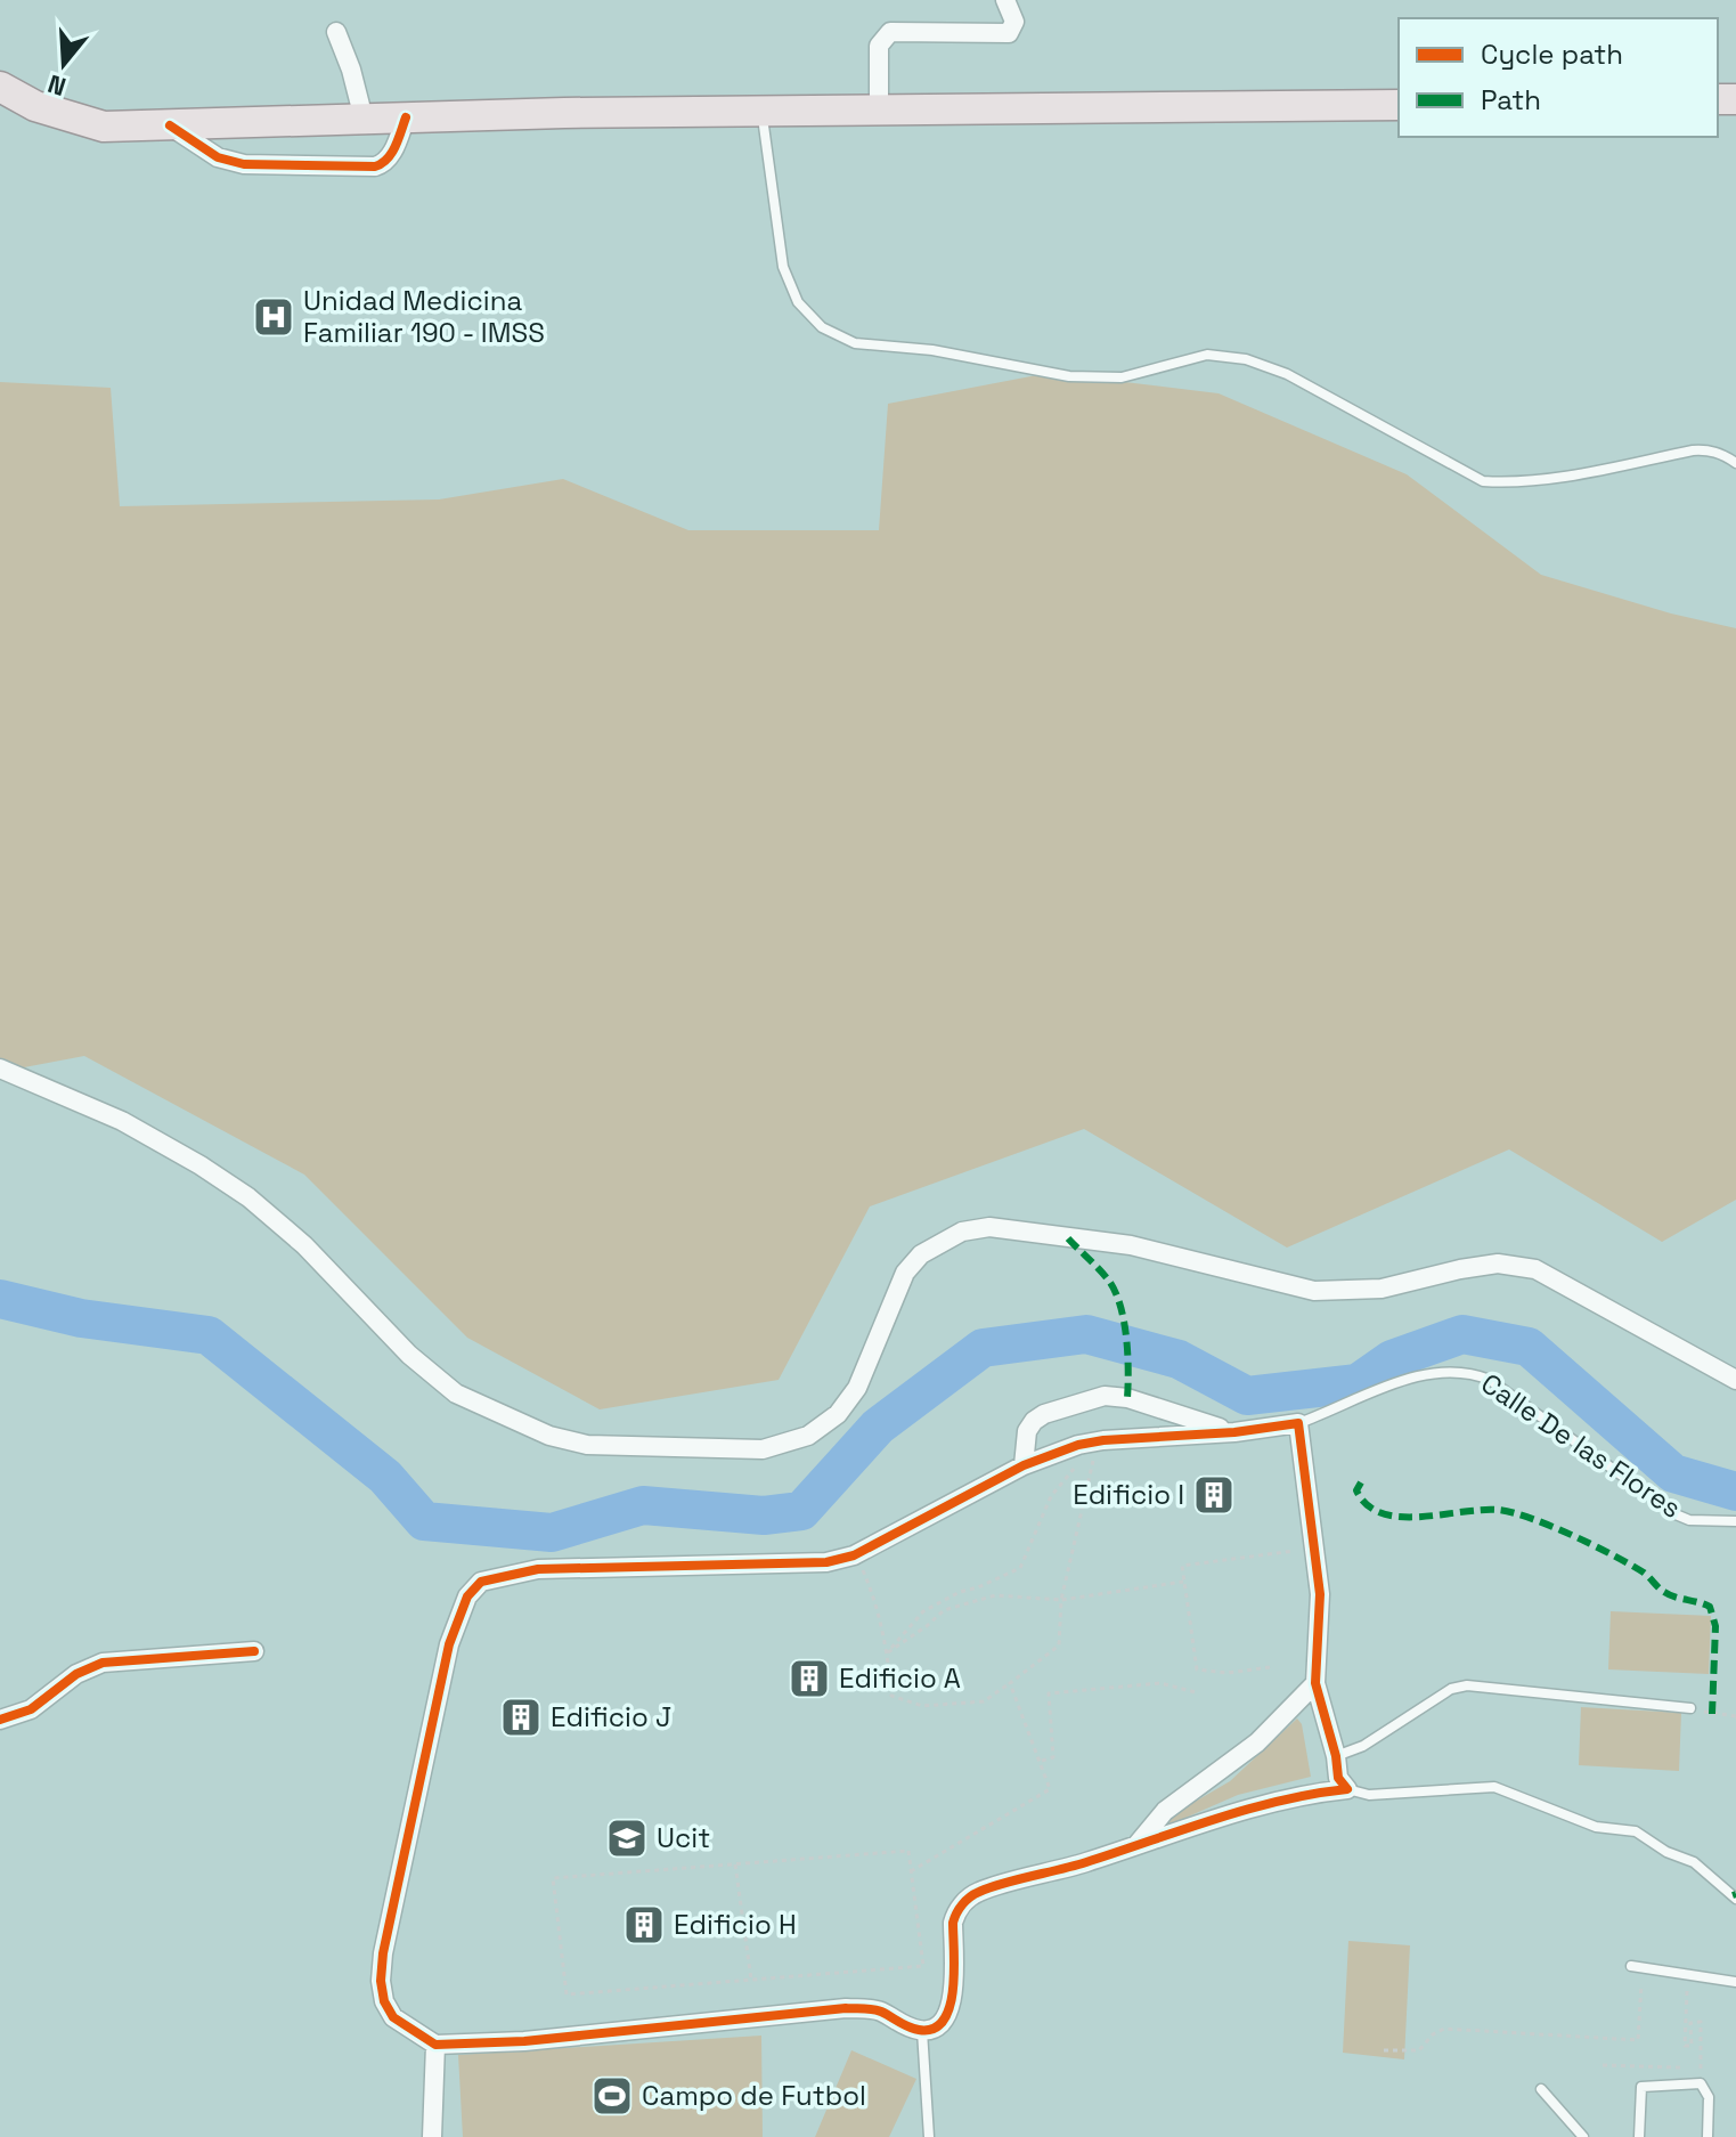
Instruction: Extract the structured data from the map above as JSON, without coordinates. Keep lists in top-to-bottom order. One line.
{"streets":{"lane":["Calle De las Flores"]},"places":{"hospital":["Unidad Medicina Familiar 190 - IMSS"],"building":["Edificio I","Edificio A","Edificio J","Edificio H"],"school or university":["Ucit"],"sports":["Campo de Futbol"]},"legend":["Cycle path","Path"],"north":"bottom"}
